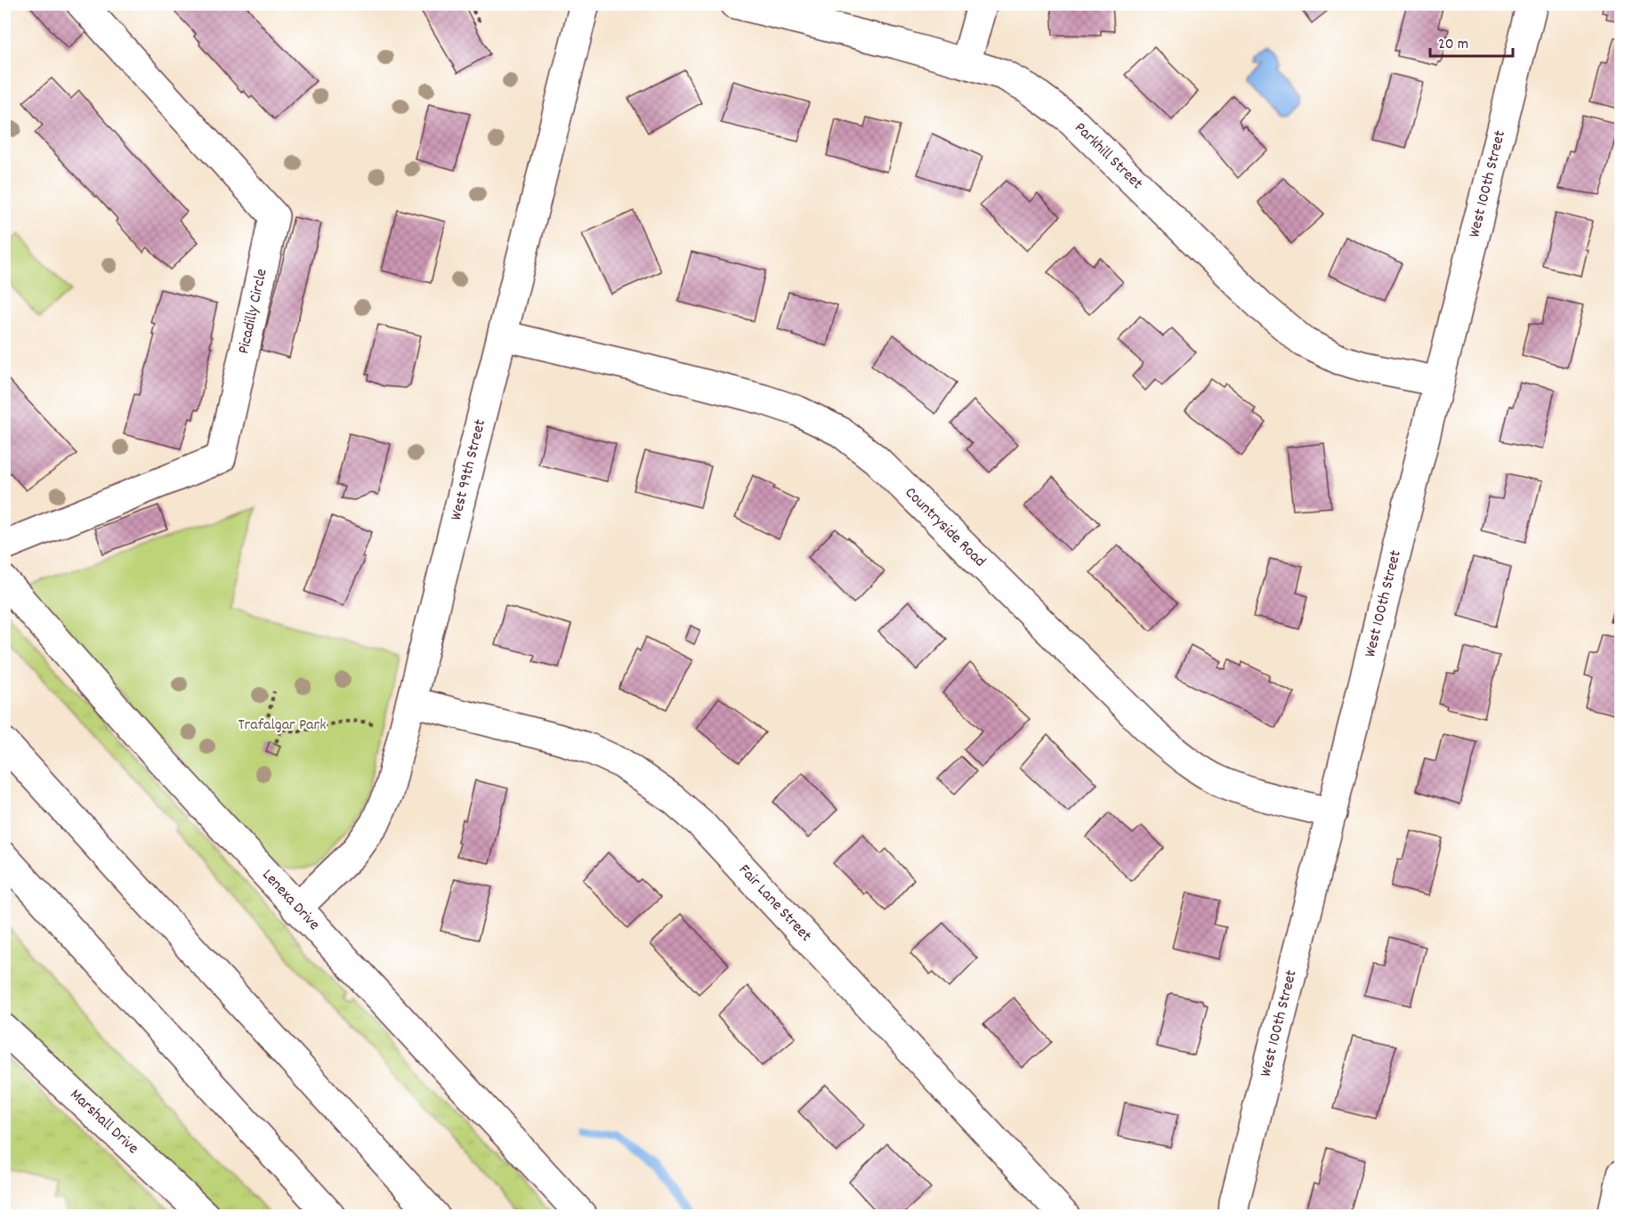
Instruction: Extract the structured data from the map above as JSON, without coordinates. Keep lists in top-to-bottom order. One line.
{"streets":{"main road":["Parkhill Street","West 100th Street","Picadilly Circle","West 99th Street","Countryside Road","Lenexa Drive","Fair Lane Street","Marshall Drive"]},"crossings":[["Parkhill Street","West 100th Street"],["West 100th Street","Countryside Road"],["West 99th Street","Countryside Road"],["West 99th Street","Lenexa Drive"],["West 99th Street","Fair Lane Street"]],"parks":["Trafalgar Park"],"scale_bar":"20 m"}
